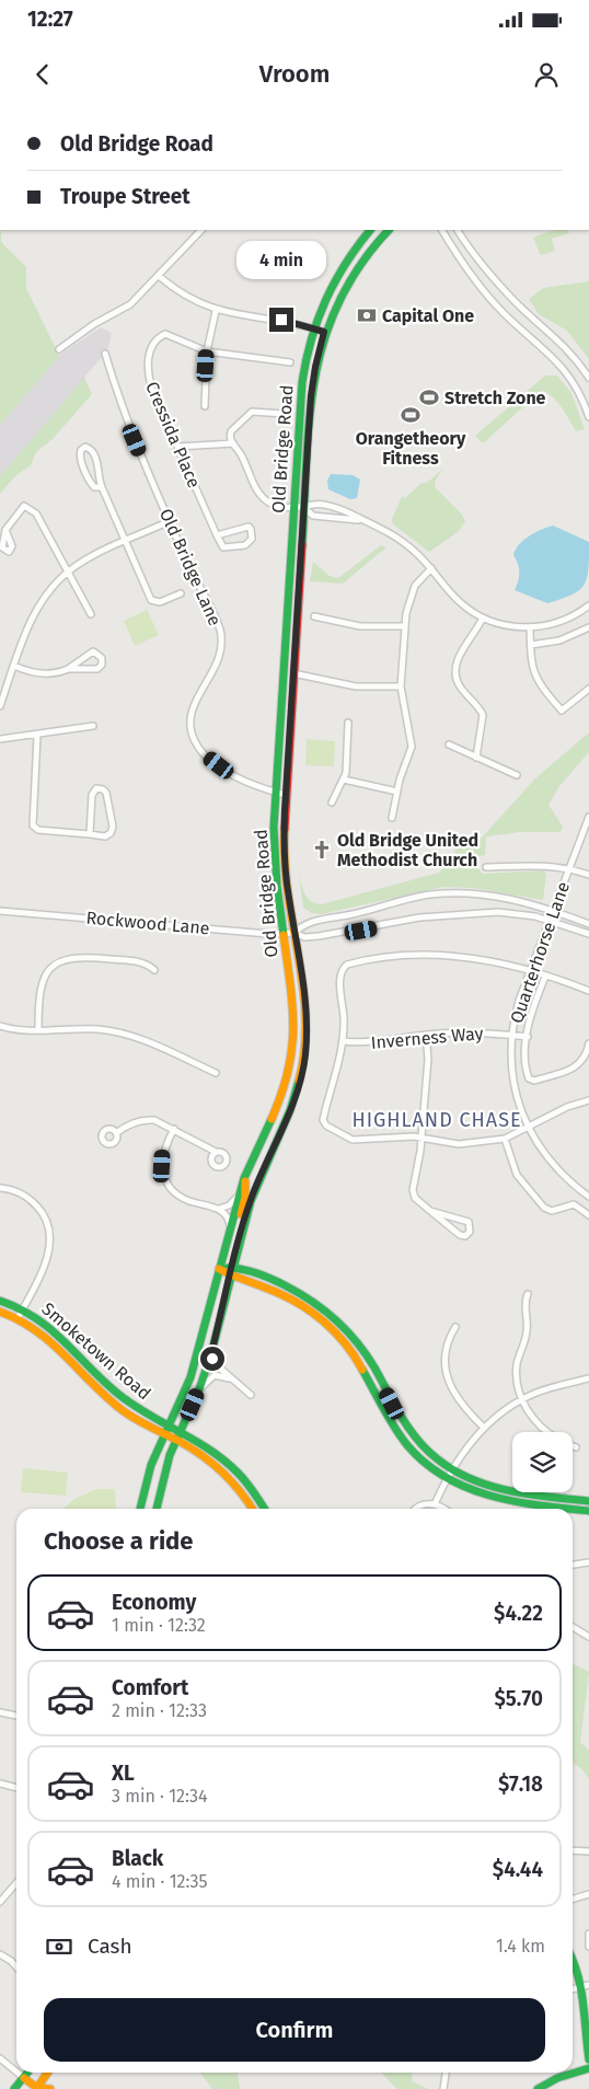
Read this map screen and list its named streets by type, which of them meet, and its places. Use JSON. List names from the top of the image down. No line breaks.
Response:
{"streets":{"main road":["Old Bridge Road","Smoketown Road"],"street":["Cressida Place","Old Bridge Lane","Rockwood Lane","Quarterhorse Lane","Inverness Way"]},"crossings":[["Old Bridge Road","Old Bridge Lane"],["Old Bridge Road","Rockwood Lane"],["Old Bridge Road","Smoketown Road"],["Quarterhorse Lane","Inverness Way"]],"districts":["HIGHLAND CHASE"],"places":{"bank":["Capital One"],"sports":["Stretch Zone","Orangetheory Fitness"],"church":["Old Bridge United Methodist Church"]},"page":{"status":"12:27","header":"Vroom","banner":["Old Bridge Road","Troupe Street"],"bubble":"4 min","heading":"Choose a ride","list":[{"name":"Economy","note":"1 min · 12:32","value":"$4.22"},{"name":"Comfort","note":"2 min · 12:33","value":"$5.70"},{"name":"XL","note":"3 min · 12:34","value":"$7.18"},{"name":"Black","note":"4 min · 12:35","value":"$4.44"}],"pay":["Cash","1.4 km"],"buttons":"Confirm"}}
